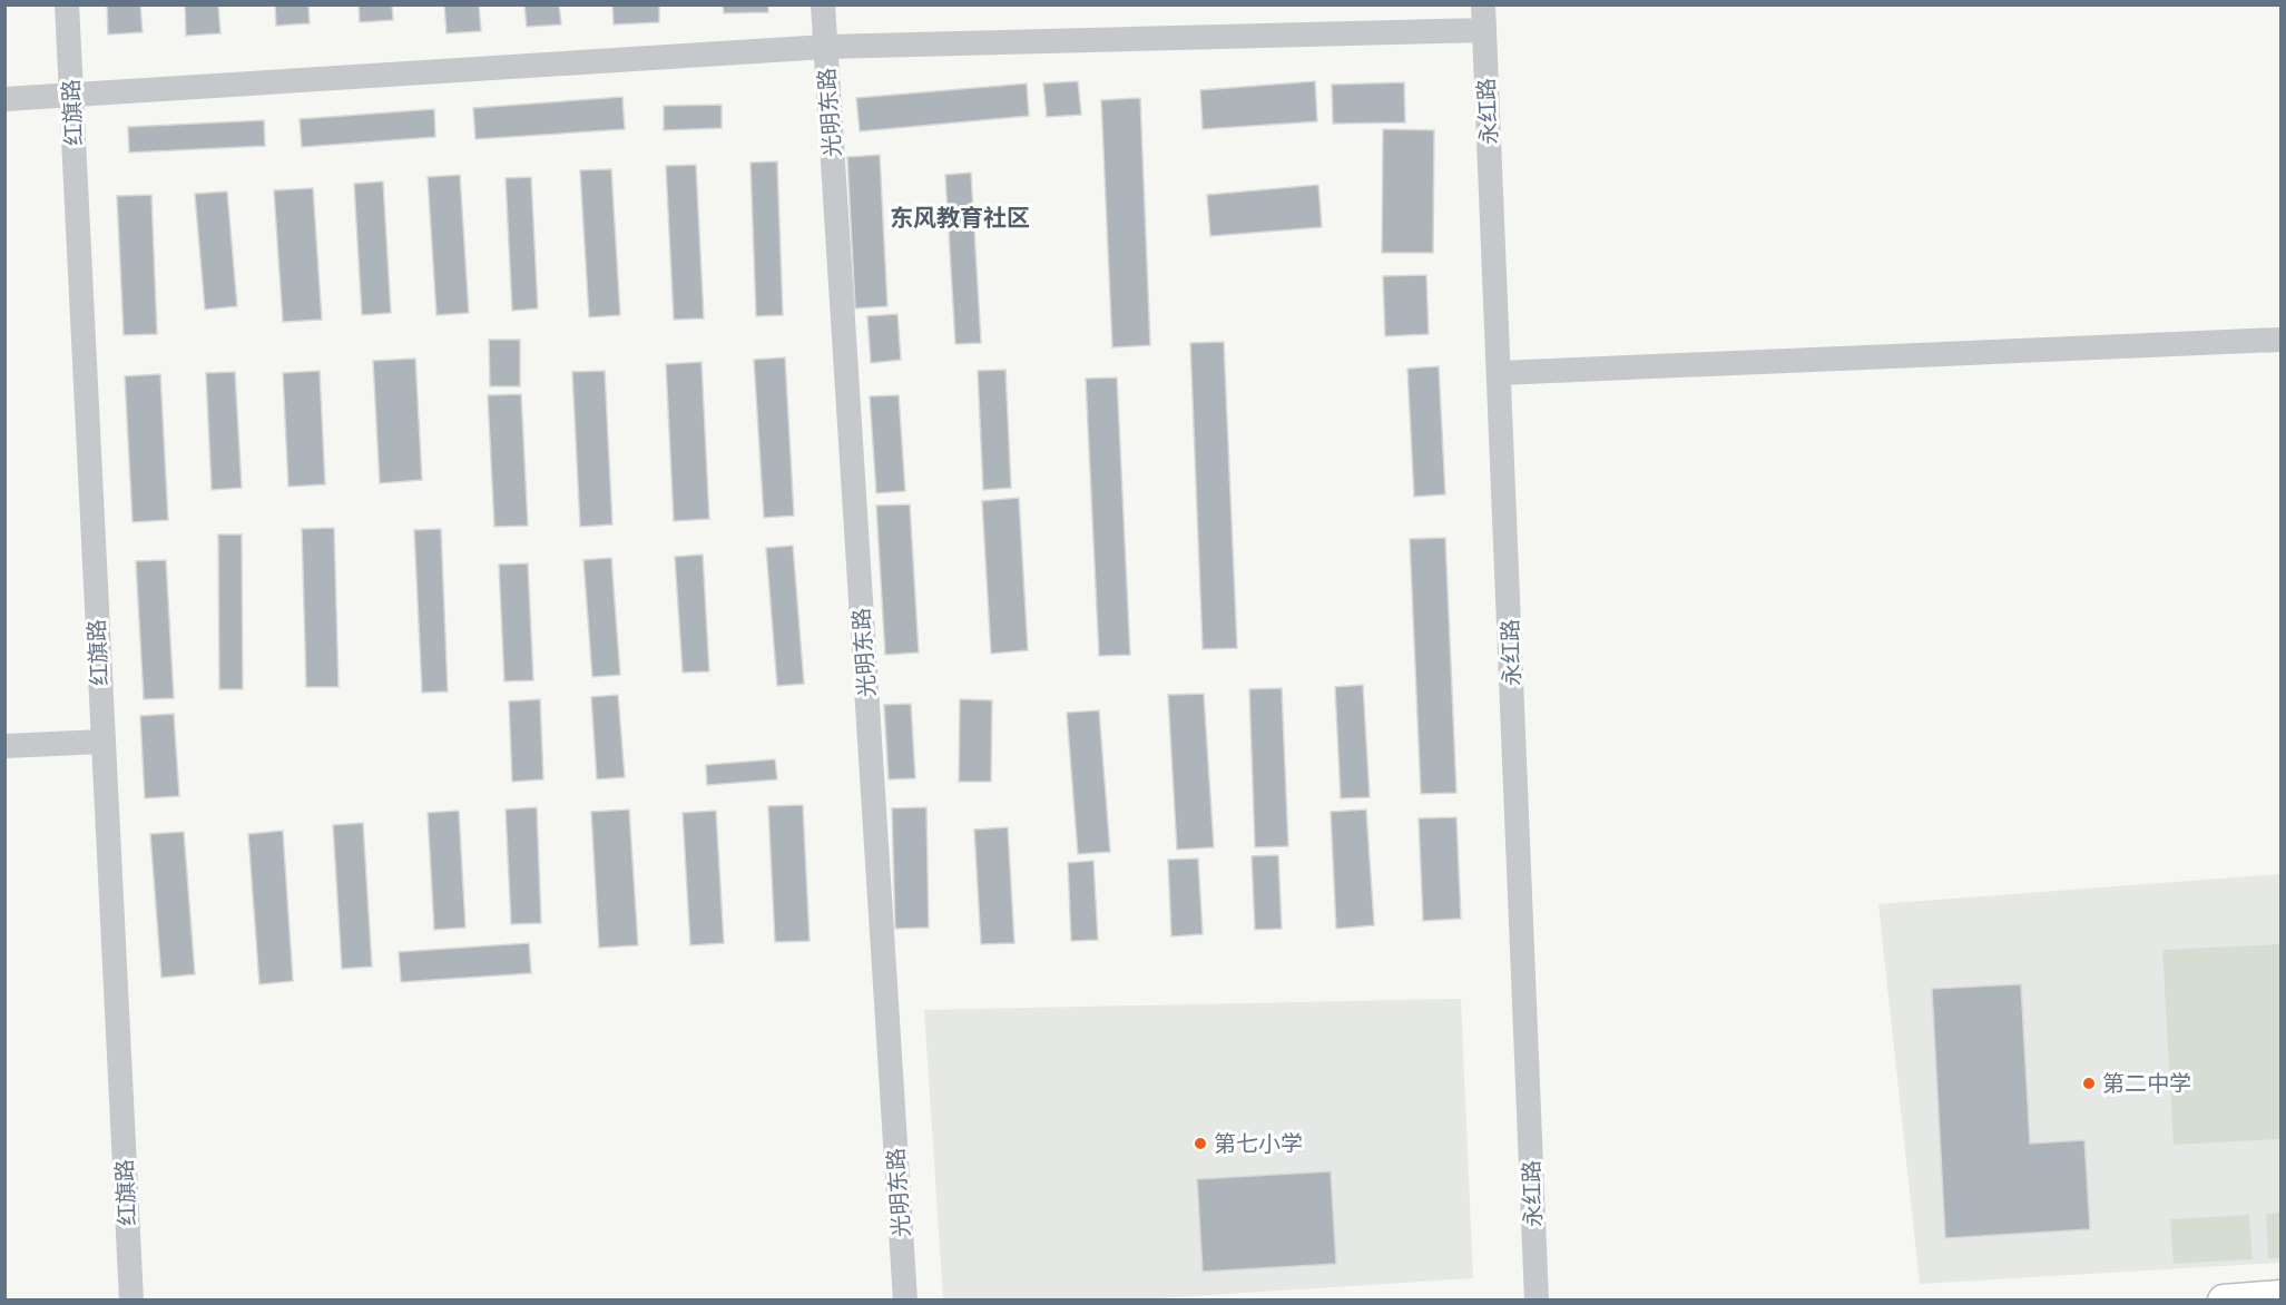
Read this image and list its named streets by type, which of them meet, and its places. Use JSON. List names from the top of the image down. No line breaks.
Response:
{"streets":{"street":["永红路","红旗路","光明东路"]},"districts":["东风教育社区"],"places":["第二中学","第七小学"]}
